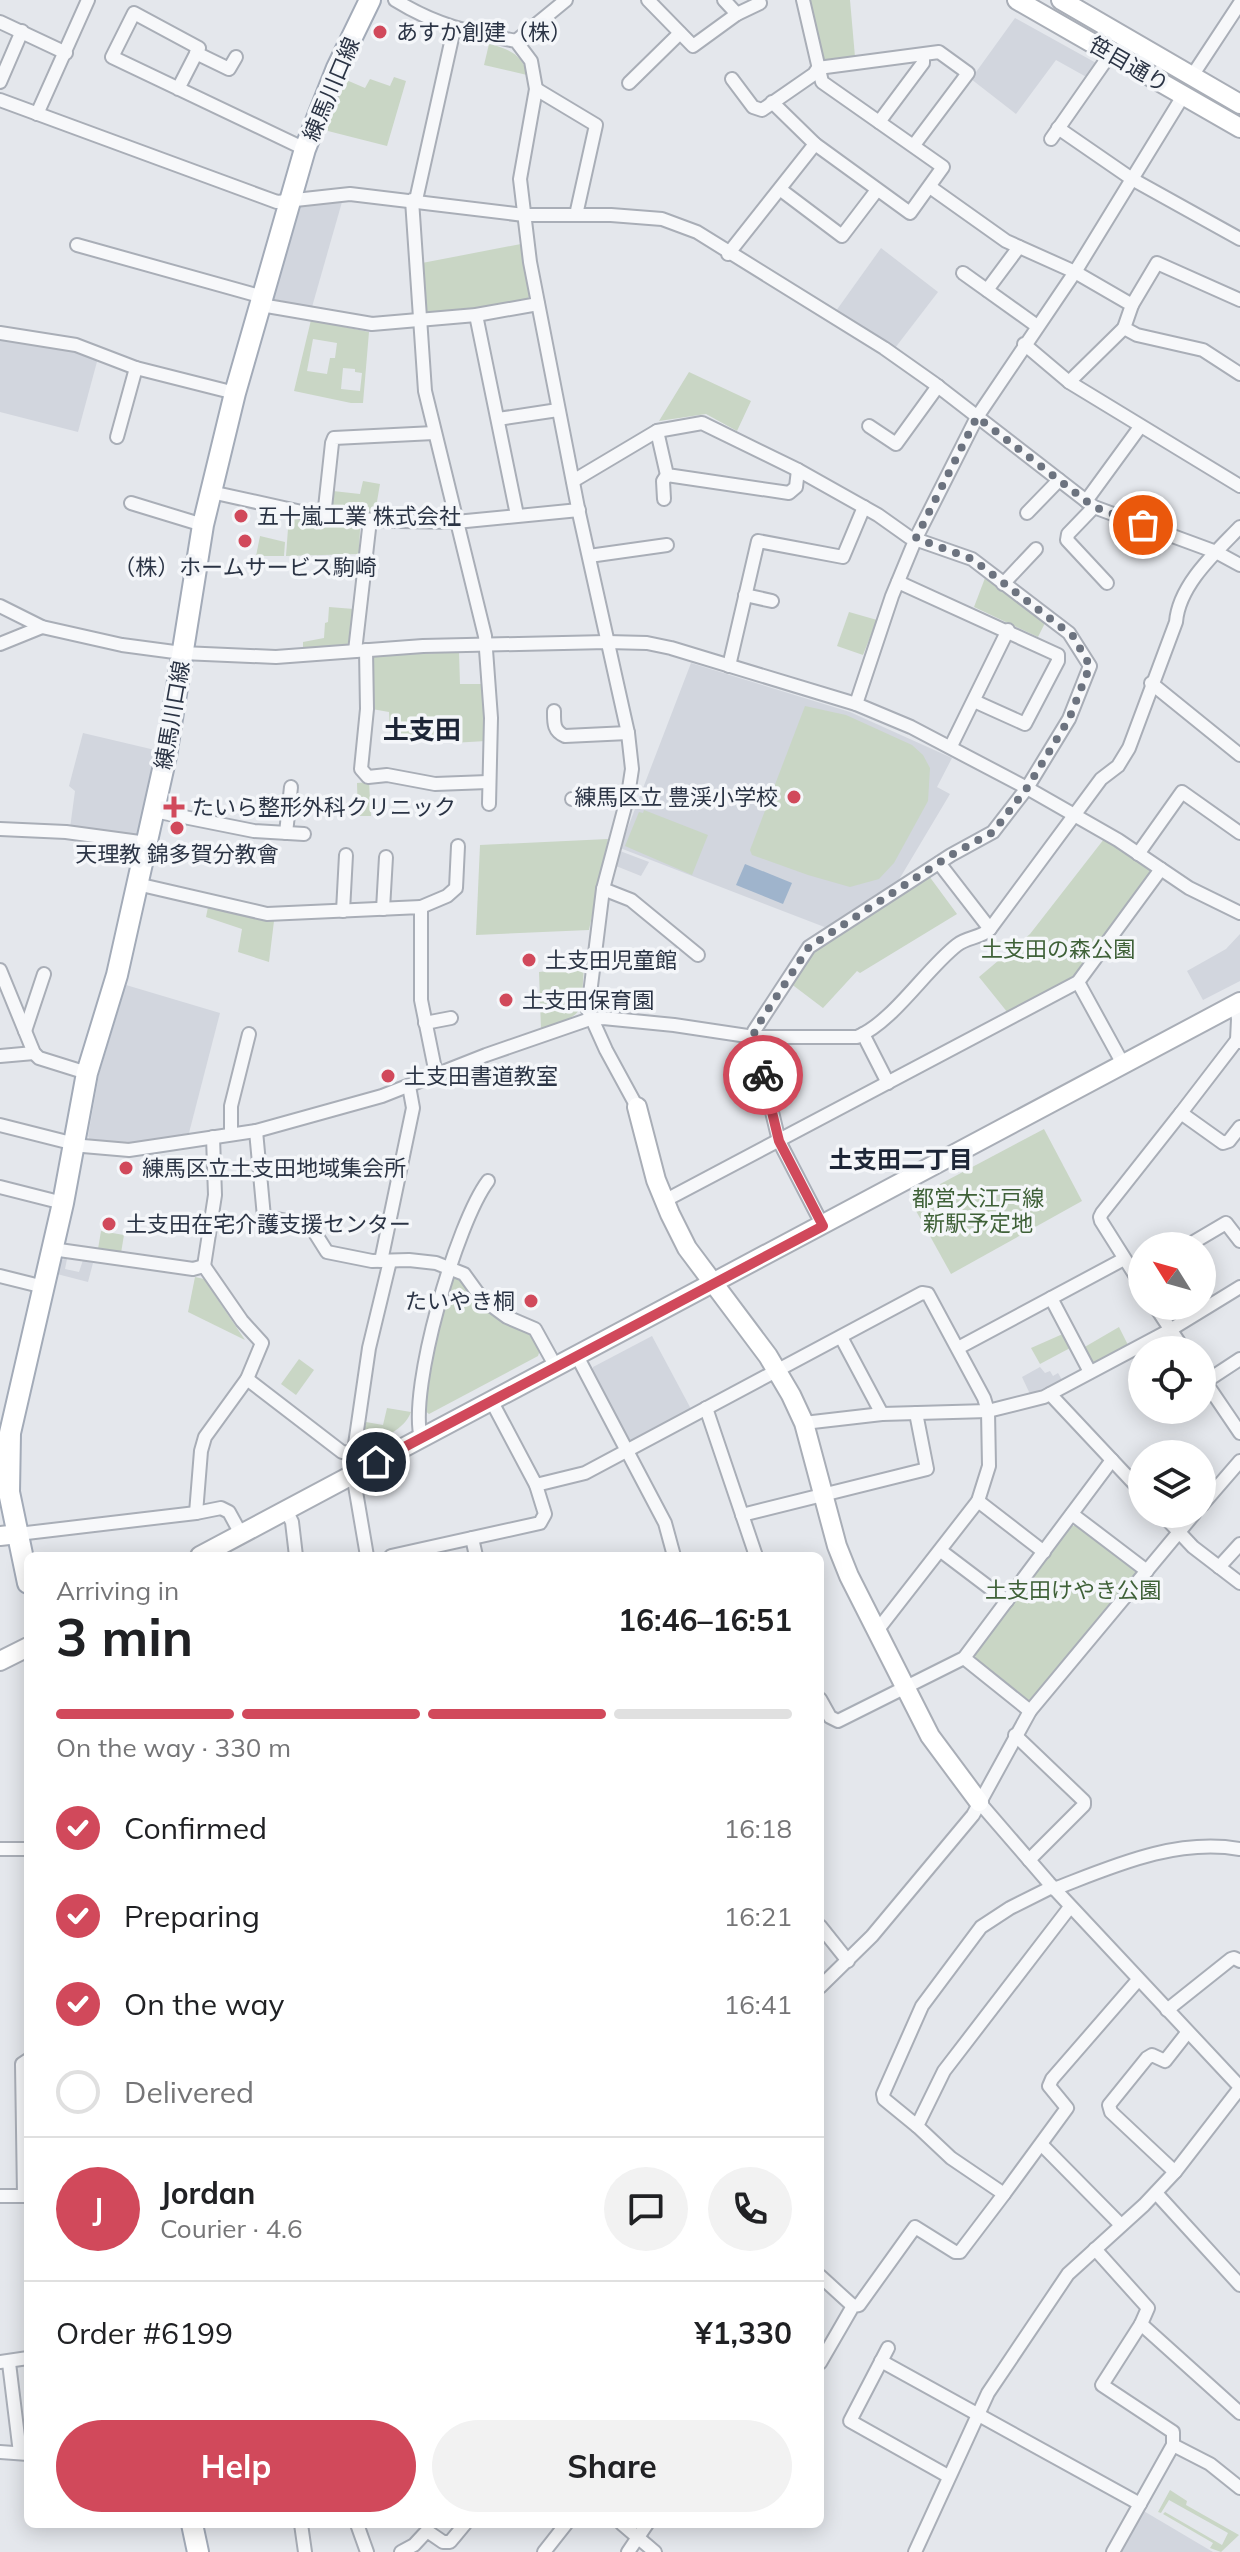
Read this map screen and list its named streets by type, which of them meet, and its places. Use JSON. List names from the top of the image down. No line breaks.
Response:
{"streets":{"main road":["笹目通り","練馬川口線"]},"districts":["土支田","土支田二丁目"],"parks":["土支田の森公園","都営大江戸線 新駅予定地","土支田けやき公園"],"places":{"other":["あすか創建（株）","五十嵐工業 株式会社","（株）ホームサービス駒崎","練馬区立 豊渓小学校","天理教 錦多賀分教會","土支田児童館","土支田保育園","土支田書道教室","練馬区立土支田地域集会所","土支田在宅介護支援センター","たいやき桐"],"health":["たいら整形外科クリニック"]},"north":"top left","page":{"heading":["3 min","Arriving in","16:46–16:51"],"panel":["Jordan","Courier · 4.6","Order #6199","¥1,330"],"bar":"On the way · 330 m","list":[["Confirmed","16:18"],["Preparing","16:21"],["On the way","16:41"],"Delivered"],"round":"J","buttons":["Help","Share"]}}
